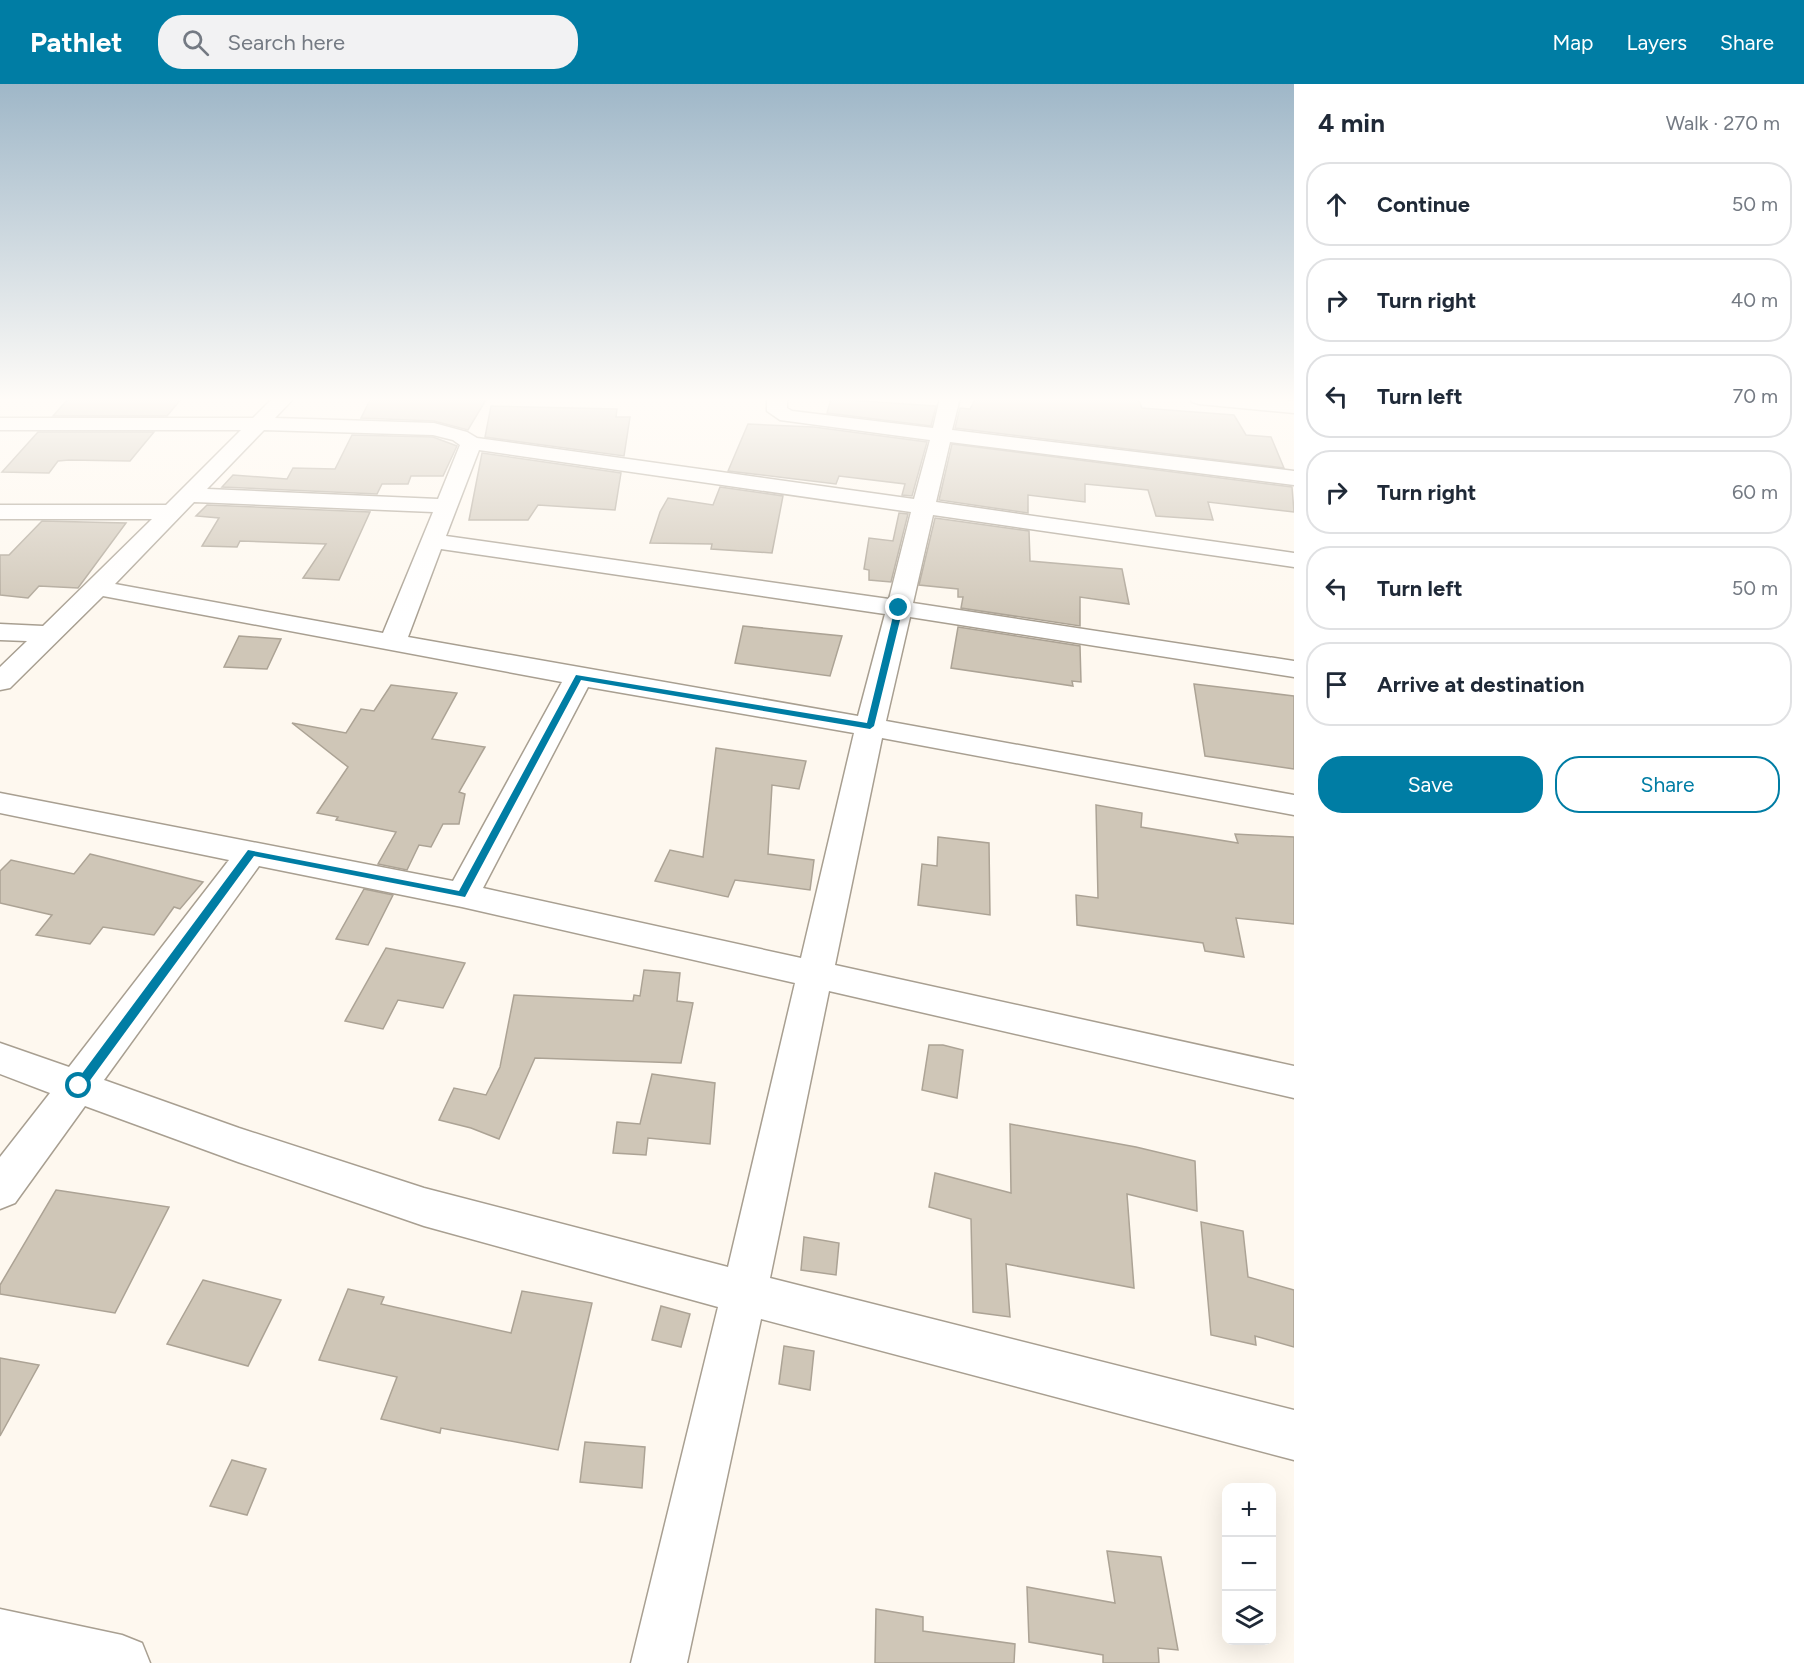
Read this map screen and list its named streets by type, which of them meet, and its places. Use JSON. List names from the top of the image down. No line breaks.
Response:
{"page":{"header":"Pathlet","search":"Search here","nav":["Map","Layers","Share"],"heading":["4 min","Walk · 270 m"],"list":[["Continue","50 m"],["Turn right","40 m"],["Turn left","70 m"],["Turn right","60 m"],["Turn left","50 m"],"Arrive at destination"],"buttons":["Save","Share"],"map_buttons":["+","−"]}}
